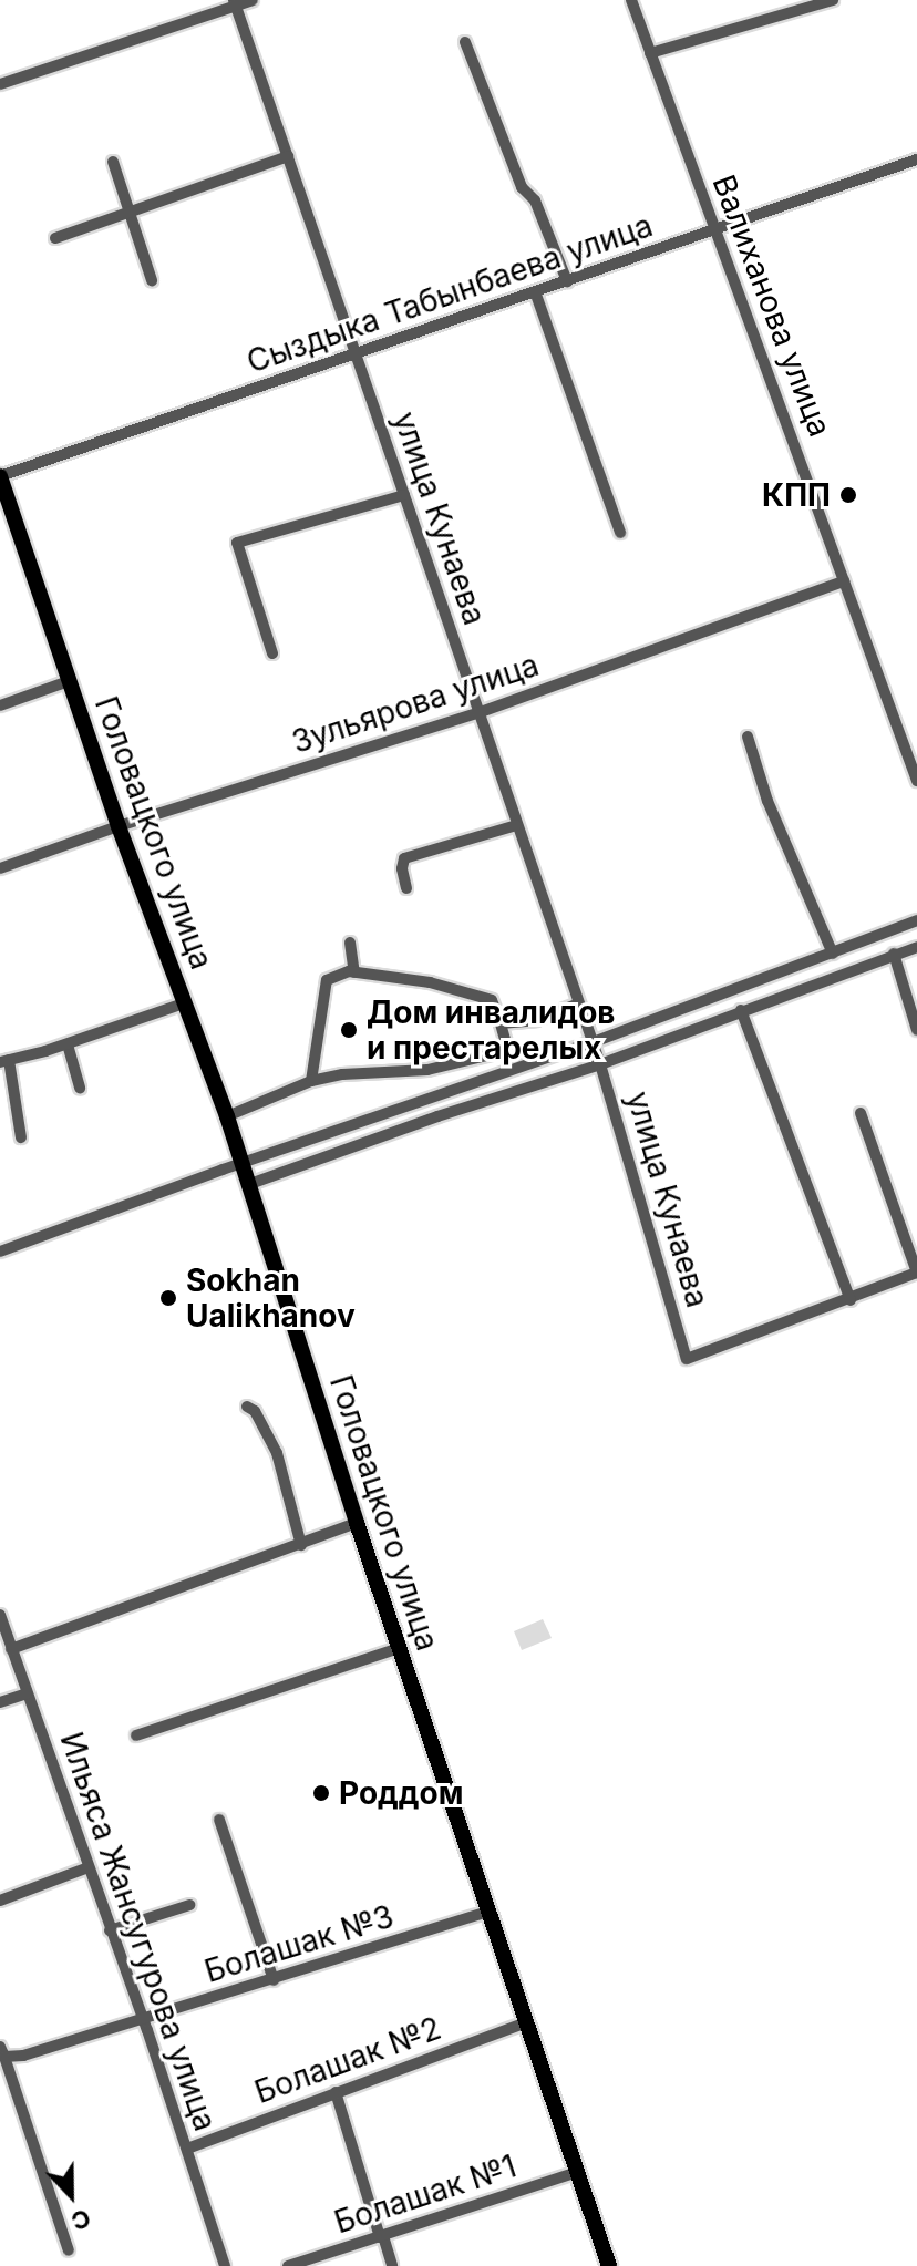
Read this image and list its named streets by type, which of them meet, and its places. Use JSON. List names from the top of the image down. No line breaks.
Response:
{"streets":{"main road":["Головацкого улица"],"street":["Сыздыка Табынбаева улица","Валиханова улица","улица Кунаева","Зульярова улица","Ильяса Жансугурова улица","Болашак №3","Болашак №2","Болашак №1"]},"crossings":[["Сыздыка Табынбаева улица","Валиханова улица"],["Сыздыка Табынбаева улица","улица Кунаева"],["Сыздыка Табынбаева улица","Головацкого улица"],["Валиханова улица","Зульярова улица"],["улица Кунаева","Зульярова улица"],["Зульярова улица","Головацкого улица"],["Головацкого улица","Болашак №3"],["Головацкого улица","Болашак №2"],["Головацкого улица","Болашак №1"],["Ильяса Жансугурова улица","Болашак №3"],["Ильяса Жансугурова улица","Болашак №2"]],"places":["КПП","Дом инвалидов и престарелых","Sokhan Ualikhanov","Роддом"],"north":"bottom"}
